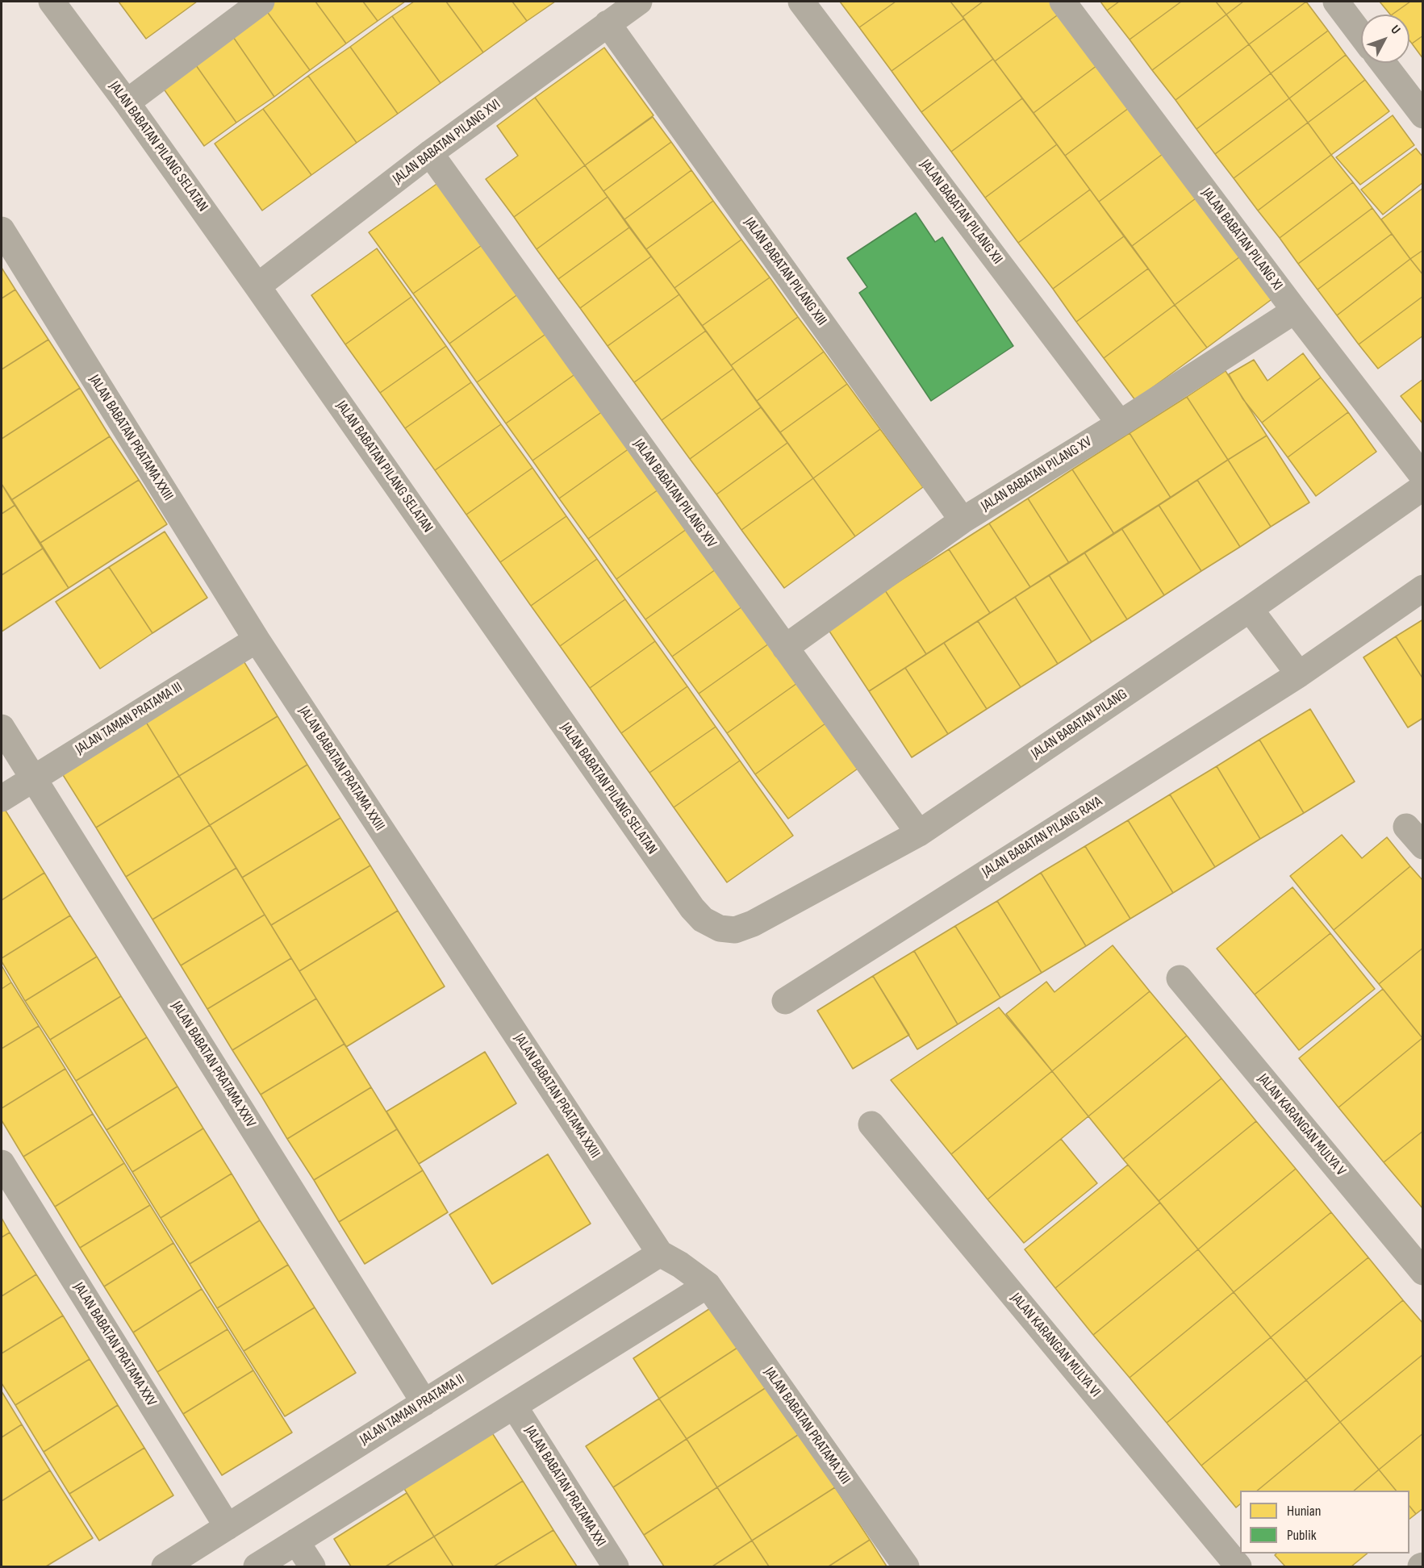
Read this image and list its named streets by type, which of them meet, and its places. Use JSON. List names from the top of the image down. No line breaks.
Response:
{"streets":{"street":["JALAN BABATAN PILANG XVI","JALAN BABATAN PILANG SELATAN","JALAN BABATAN PILANG XII","JALAN BABATAN PILANG XI","JALAN BABATAN PILANG XIII","JALAN BABATAN PRATAMA XXIII","JALAN BABATAN PILANG XV","JALAN BABATAN PILANG XIV","JALAN TAMAN PRATAMA III","JALAN BABATAN PILANG","JALAN BABATAN PILANG RAYA","JALAN BABATAN PRATAMA XXIV","JALAN KARANGAN MULYA V","JALAN BABATAN PRATAMA XXV","JALAN KARANGAN MULYA VI","JALAN TAMAN PRATAMA II","JALAN BABATAN PRATAMA XIII","JALAN BABATAN PRATAMA XXI"]},"crossings":[["JALAN BABATAN PILANG XVI","JALAN BABATAN PILANG SELATAN"],["JALAN BABATAN PILANG XVI","JALAN BABATAN PILANG XIII"],["JALAN BABATAN PILANG XVI","JALAN BABATAN PILANG XIV"],["JALAN BABATAN PILANG SELATAN","JALAN BABATAN PILANG"],["JALAN BABATAN PILANG XII","JALAN BABATAN PILANG XV"],["JALAN BABATAN PILANG XI","JALAN BABATAN PILANG XV"],["JALAN BABATAN PILANG XIII","JALAN BABATAN PILANG XV"],["JALAN BABATAN PRATAMA XXIII","JALAN TAMAN PRATAMA III"],["JALAN BABATAN PRATAMA XXIII","JALAN TAMAN PRATAMA II"],["JALAN BABATAN PRATAMA XXIII","JALAN BABATAN PRATAMA XIII"],["JALAN BABATAN PILANG XV","JALAN BABATAN PILANG XIV"],["JALAN BABATAN PILANG XIV","JALAN BABATAN PILANG"],["JALAN TAMAN PRATAMA III","JALAN BABATAN PRATAMA XXIV"],["JALAN BABATAN PRATAMA XXIV","JALAN TAMAN PRATAMA II"],["JALAN BABATAN PRATAMA XXV","JALAN TAMAN PRATAMA II"]],"legend":["Hunian","Publik"],"north":"top right"}
